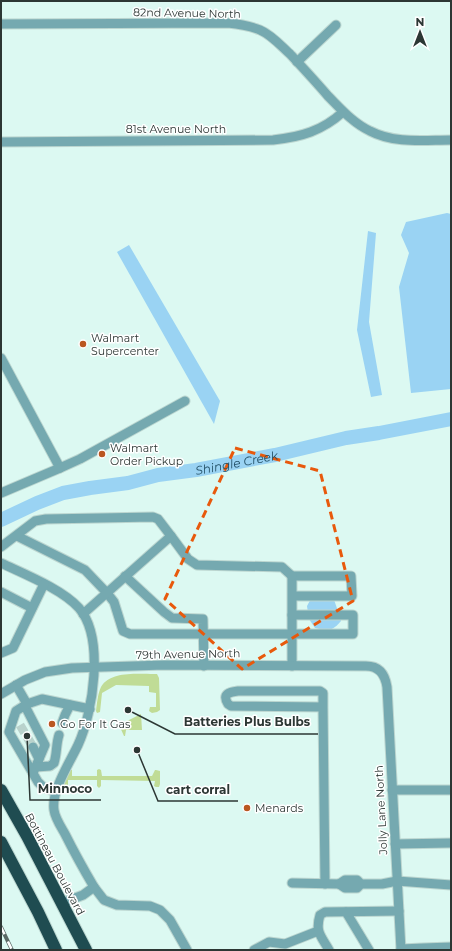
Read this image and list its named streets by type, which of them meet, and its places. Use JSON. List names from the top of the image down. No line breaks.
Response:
{"streets":{"highway":["Bottineau Boulevard"],"street":["82nd Avenue North","81st Avenue North","79th Avenue North","Jolly Lane North"]},"crossings":[["82nd Avenue North","81st Avenue North"],["79th Avenue North","Jolly Lane North"]],"water":["Shingle Creek"],"places":["Walmart Supercenter","Walmart Order Pickup","Batteries Plus Bulbs","Go For It Gas","Minnoco","cart corral","Menards"],"north":"top"}
